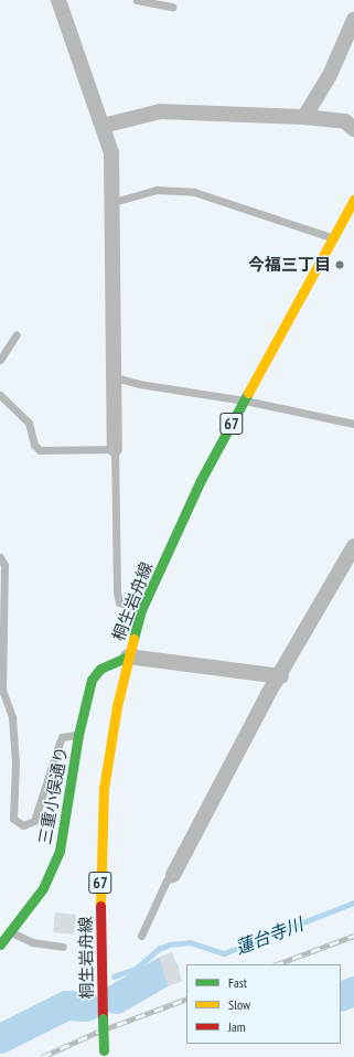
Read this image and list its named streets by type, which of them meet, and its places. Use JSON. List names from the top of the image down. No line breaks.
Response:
{"streets":{"main road":["67","桐生岩舟線","三重小俣通り"]},"crossings":[["桐生岩舟線","三重小俣通り"]],"water":["蓮台寺川"],"places":["今福三丁目"],"legend":["Fast","Slow","Jam"]}
